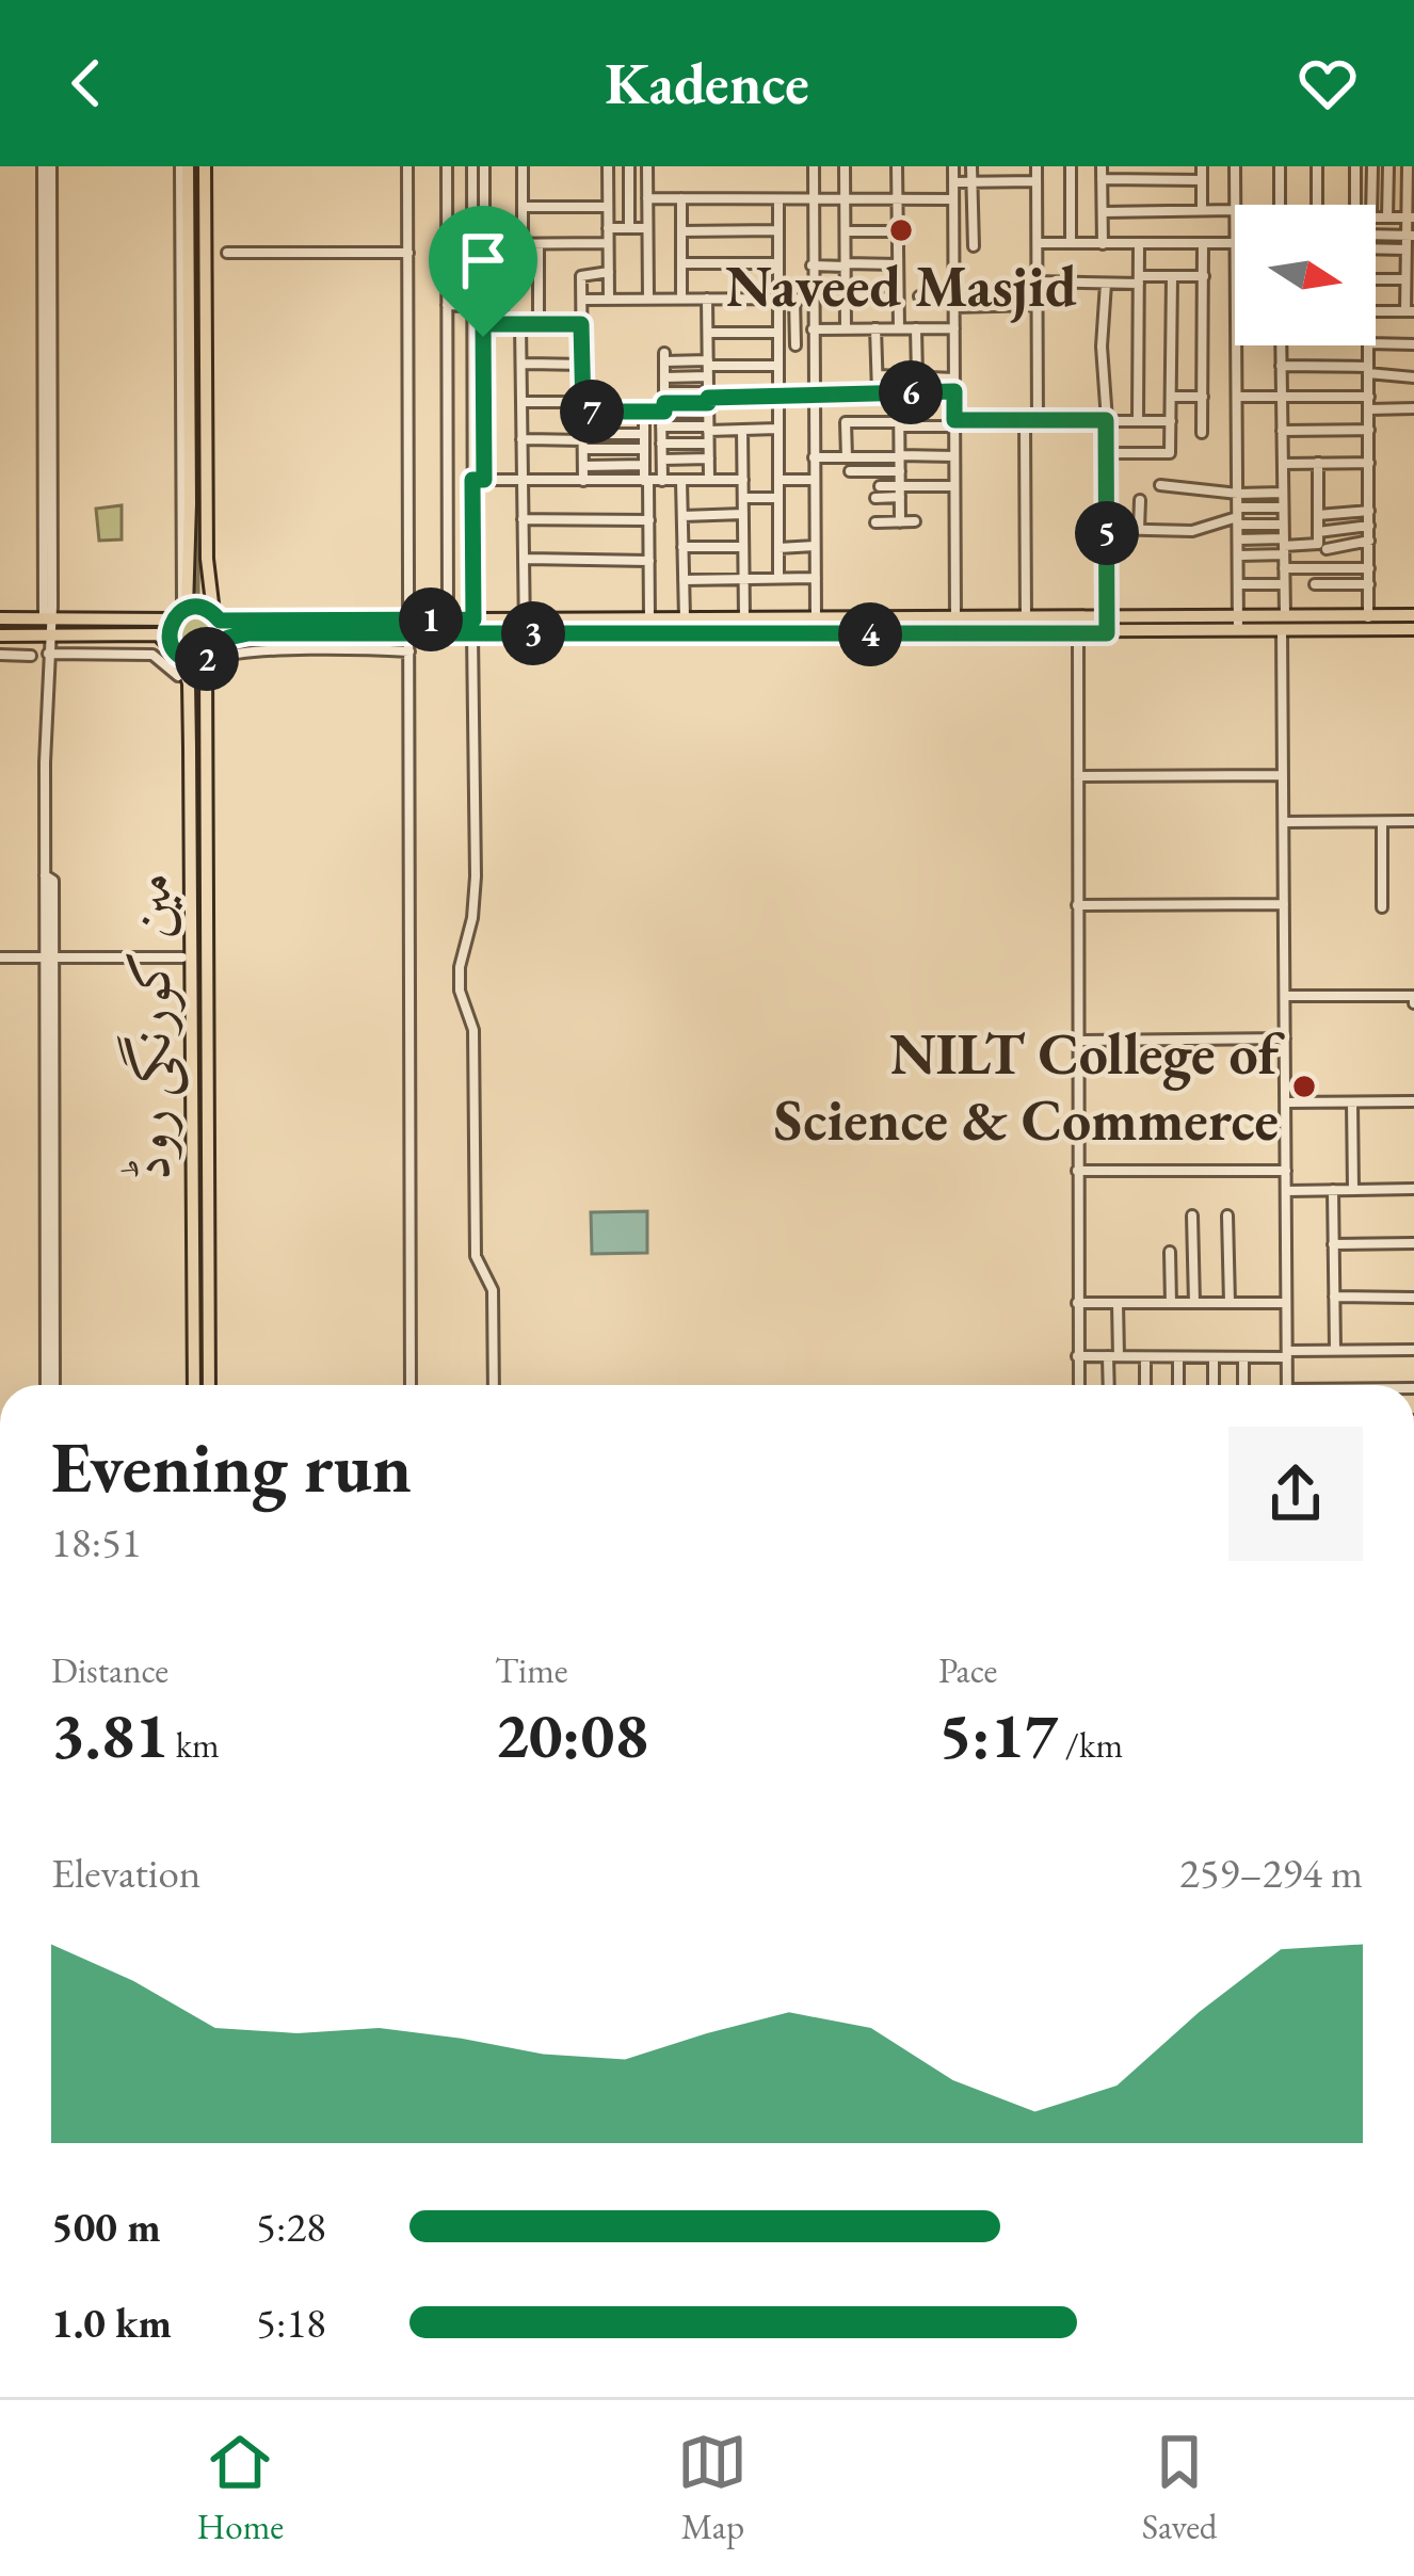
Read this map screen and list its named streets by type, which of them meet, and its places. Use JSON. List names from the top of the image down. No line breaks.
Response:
{"streets":{"main road":["مین کورنگی روڈ"]},"places":["Naveed Masjid","NILT College of Science & Commerce"],"north":"right","page":{"header":"Kadence","pins":["6","7","5","1","3","4","2"],"heading":["Evening run","18:51"],"stats":[["Distance","3.81 km"],["Time","20:08"],["Pace","5:17 /km"]],"chart":["Elevation","259–294 m"],"list":[{"name":"500 m","note":"5:28"},{"name":"1.0 km","note":"5:18"}],"tabs":["Home","Map","Saved"]}}
